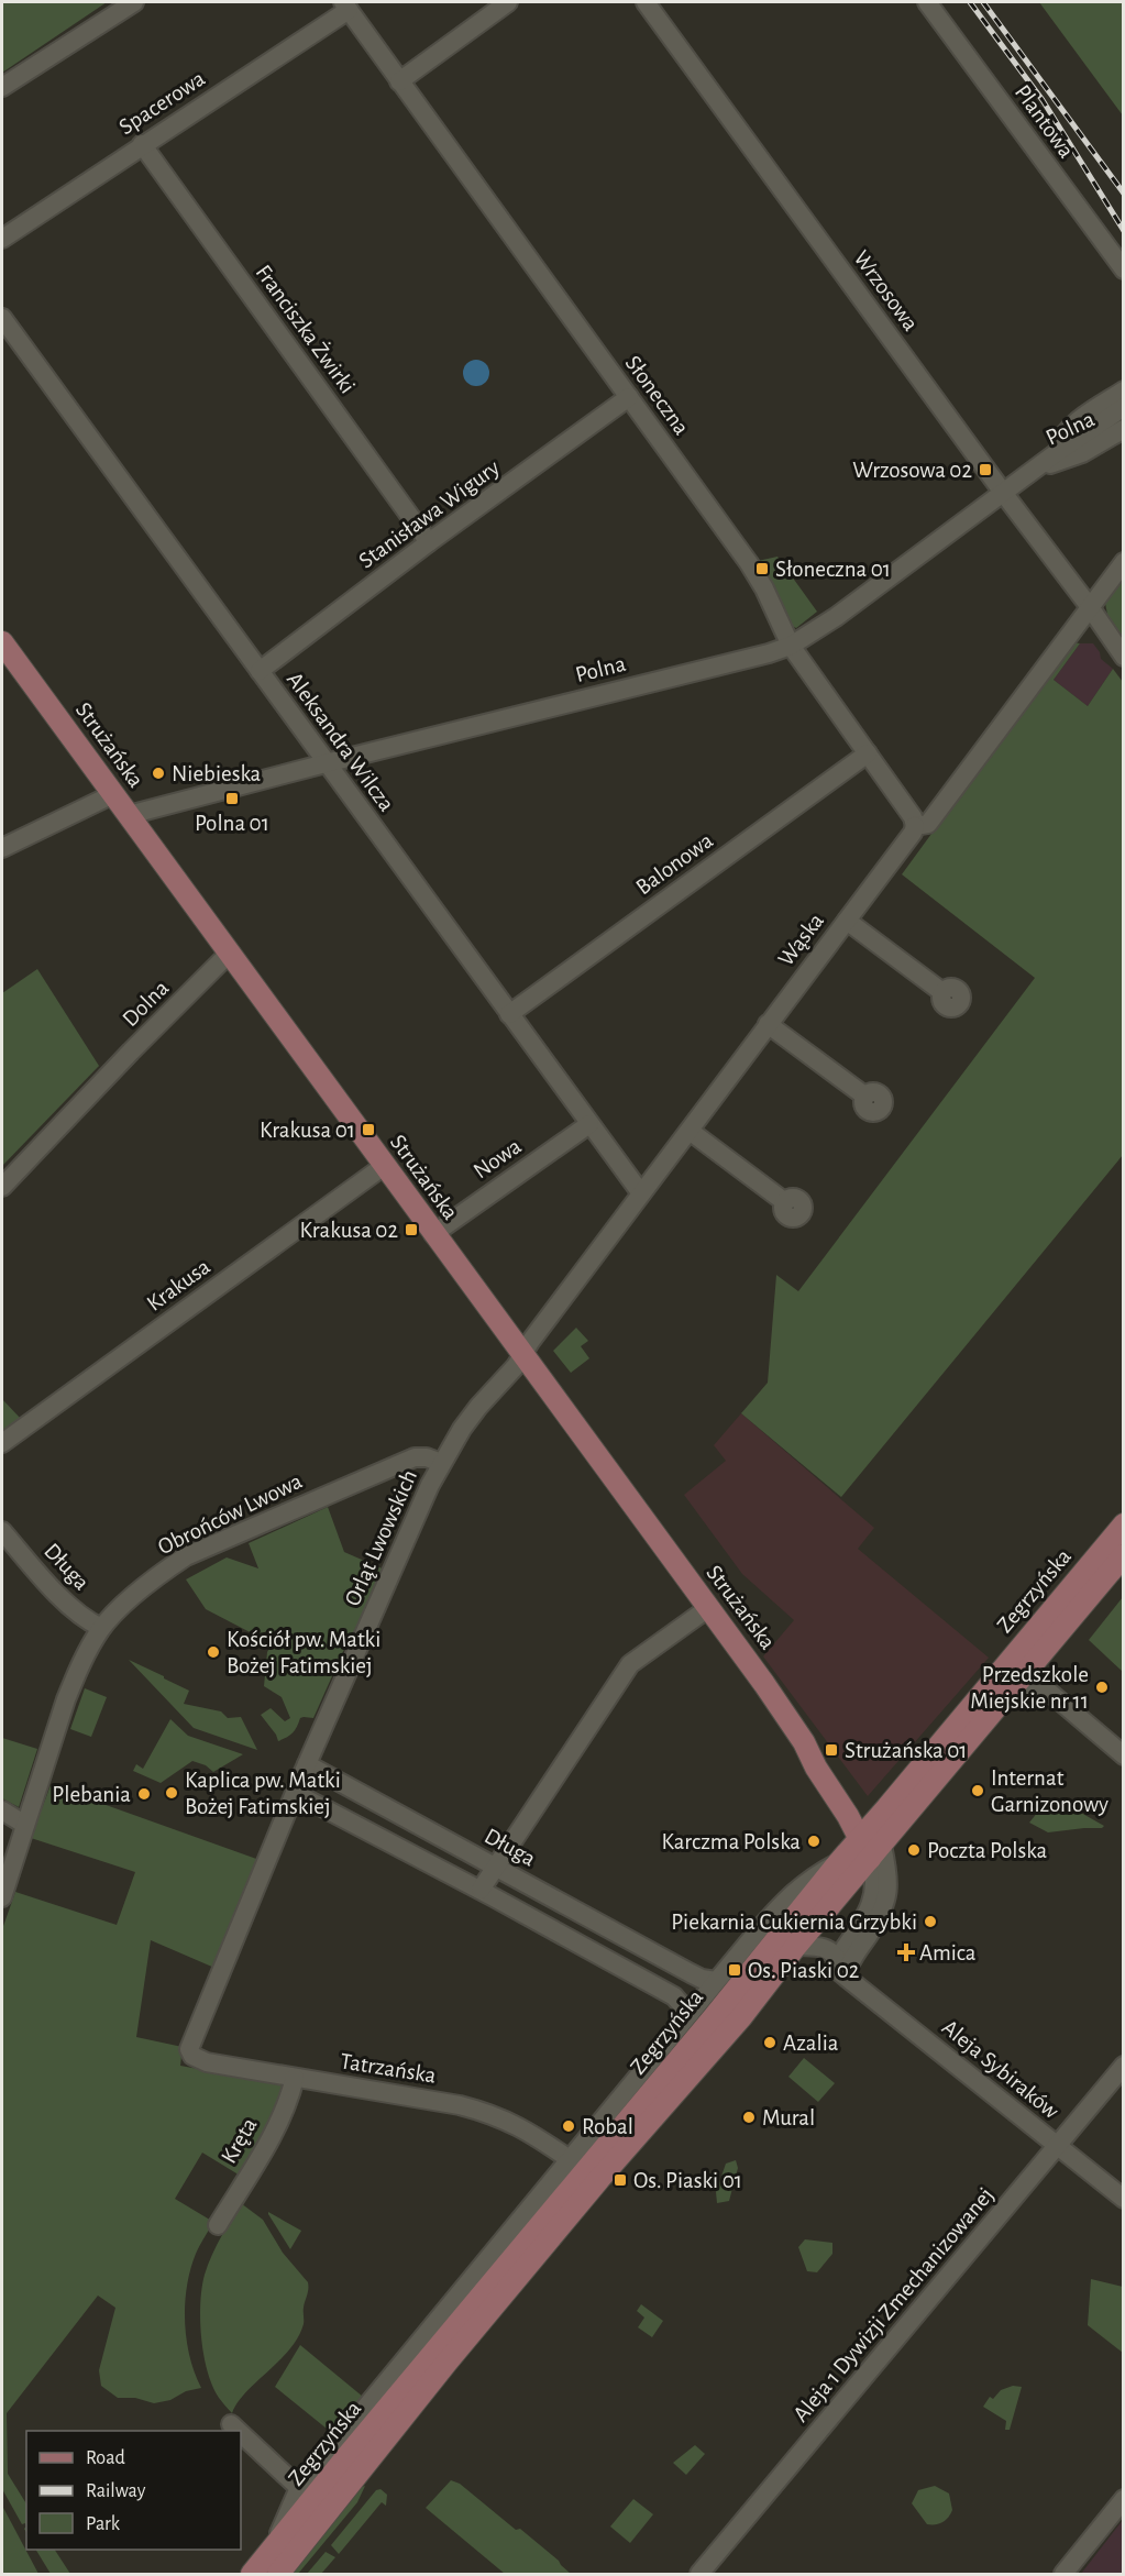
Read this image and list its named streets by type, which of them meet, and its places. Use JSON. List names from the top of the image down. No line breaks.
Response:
{"streets":{"main road":["Strużańska","Zegrzyńska"],"street":["Spacerowa","Plantowa","Wrzosowa","Franciszka Żwirki","Słoneczna","Polna","Stanisława Wigury","Aleksandra Wilcza","Balonowa","Wąska","Dolna","Nowa","Krakusa","Obrońców Lwowa","Orląt Lwowskich","Długa","Tatrzańska","Aleja Sybiraków","Kręta","Aleja 1 Dywizji Zmechanizowanej"]},"crossings":[["Spacerowa","Franciszka Żwirki"],["Spacerowa","Słoneczna"],["Wrzosowa","Polna"],["Wrzosowa","Wąska"],["Franciszka Żwirki","Stanisława Wigury"],["Słoneczna","Polna"],["Słoneczna","Stanisława Wigury"],["Słoneczna","Balonowa"],["Słoneczna","Wąska"],["Polna","Aleksandra Wilcza"],["Polna","Strużańska"],["Stanisława Wigury","Aleksandra Wilcza"],["Aleksandra Wilcza","Balonowa"],["Aleksandra Wilcza","Wąska"],["Aleksandra Wilcza","Nowa"],["Strużańska","Wąska"],["Strużańska","Dolna"],["Strużańska","Nowa"],["Strużańska","Krakusa"],["Strużańska","Orląt Lwowskich"],["Strużańska","Zegrzyńska"],["Wąska","Orląt Lwowskich"],["Obrońców Lwowa","Orląt Lwowskich"],["Obrońców Lwowa","Długa"],["Orląt Lwowskich","Długa"],["Orląt Lwowskich","Tatrzańska"],["Tatrzańska","Kręta"],["Aleja Sybiraków","Aleja 1 Dywizji Zmechanizowanej"]],"places":{"transit":["Wrzosowa 02","Słoneczna 01","Polna 01","Krakusa 01","Krakusa 02","Strużańska 01","Os. Piaski 02","Os. Piaski 01"],"other":["Niebieska","Kościół pw. Matki Bożej Fatimskiej","Przedszkole Miejskie nr 11","Internat Garnizonowy","Kaplica pw. Matki Bożej Fatimskiej","Plebania","Karczma Polska","Poczta Polska","Piekarnia Cukiernia Grzybki","Azalia","Mural","Robal"],"health":["Amica"]},"legend":["Road","Railway","Park"]}
